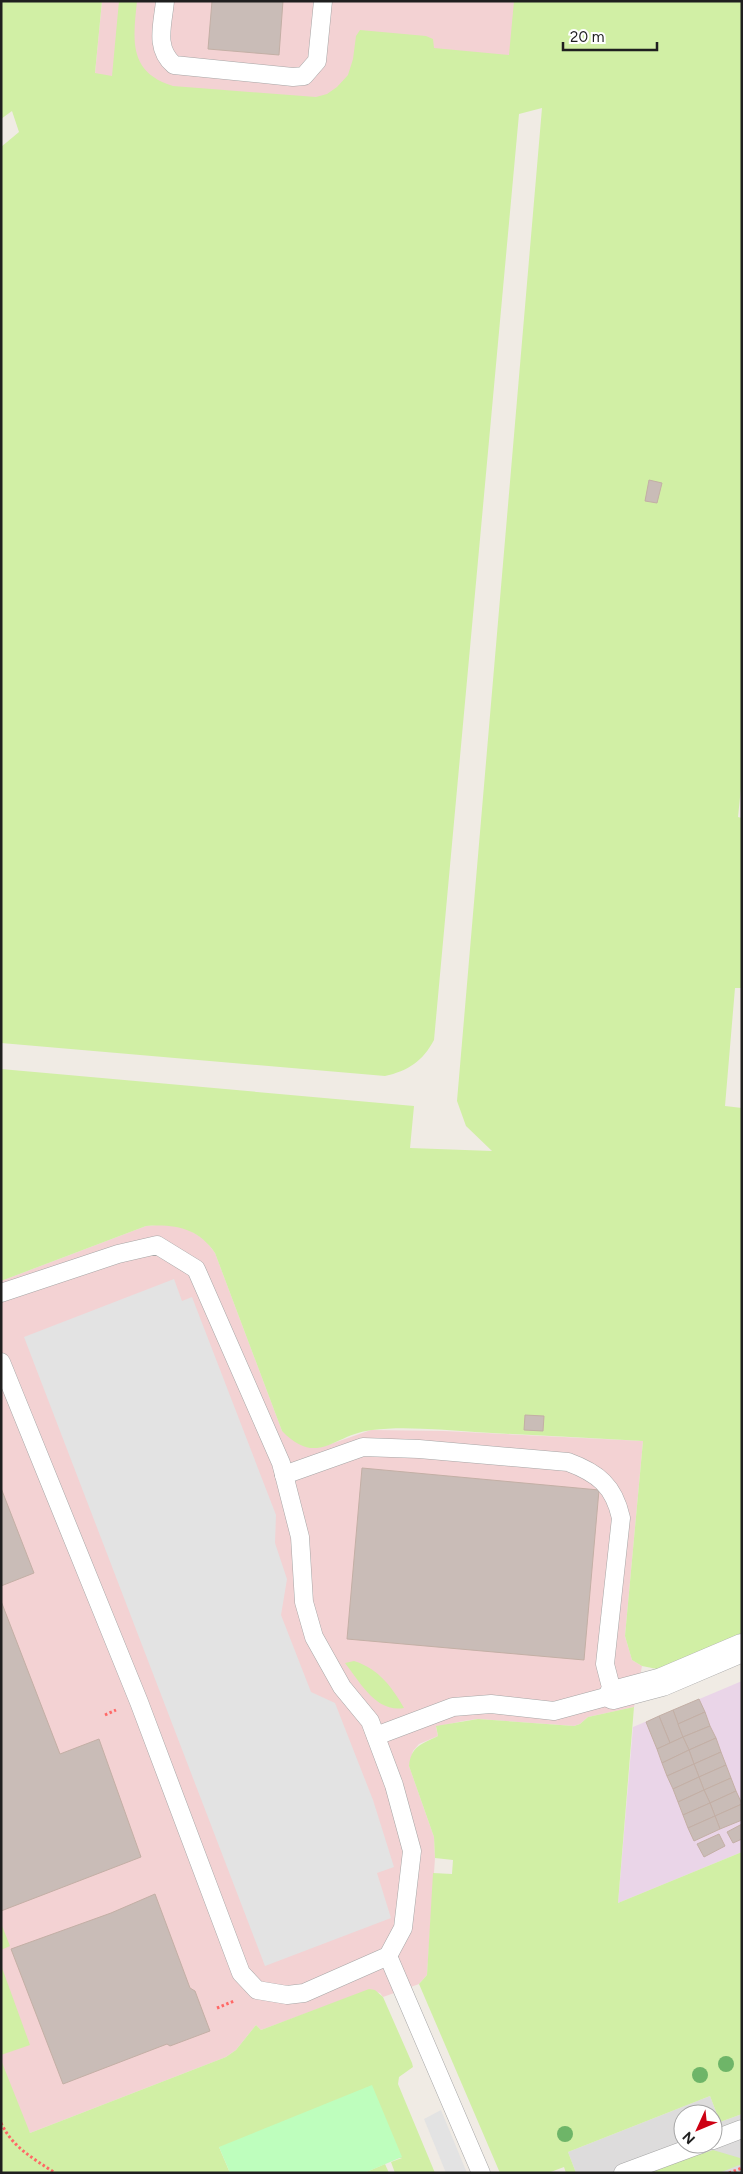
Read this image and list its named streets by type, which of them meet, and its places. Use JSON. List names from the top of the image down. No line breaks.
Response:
{"scale_bar":"20 m","north":"bottom left"}
